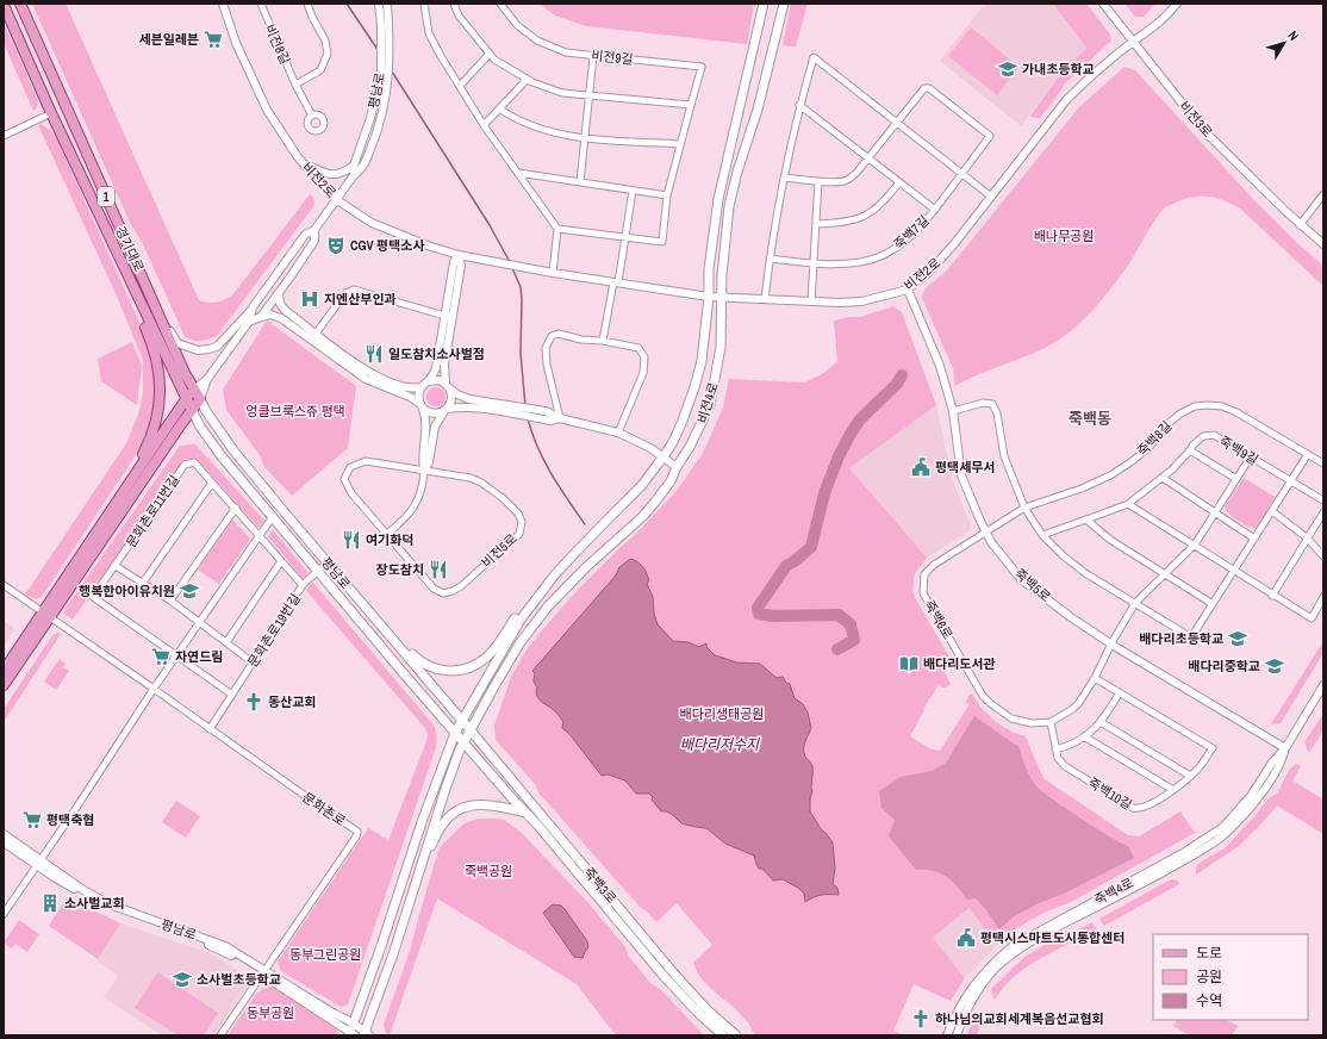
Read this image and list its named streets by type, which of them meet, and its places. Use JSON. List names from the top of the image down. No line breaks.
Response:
{"streets":{"main road":["평남로","1","경기대로","비전4로","죽백3로"],"street":["비전8길","비전9길","비전3로","비전2로","죽백7길","죽백8길","죽백9길","문화촌로11번길","비전5로","죽백5로","죽백6로","문화촌로19번길","죽백10길","문화촌로","죽백4로"]},"crossings":[["평남로","비전2로"],["평남로","경기대로"],["평남로","비전4로"],["평남로","문화촌로"],["평남로","죽백3로"],["비전3로","비전2로"],["비전2로","비전4로"],["비전2로","죽백5로"],["비전4로","죽백3로"],["죽백8길","죽백5로"],["죽백8길","죽백6로"],["문화촌로11번길","문화촌로19번길"],["죽백5로","죽백6로"],["죽백5로","죽백4로"],["죽백6로","죽백10길"],["문화촌로19번길","문화촌로"]],"districts":["죽백동"],"water":["배다리저수지"],"parks":["배나무공원","엉클브룩스쥬 평택","배다리생태공원","죽백공원","동부그린공원","동부공원"],"places":{"supermarket":["세븐일레븐","자연드림","평택축협"],"school or university":["가내초등학교","행복한아이유치원","배다리초등학교","배다리중학교","소사벌초등학교"],"theatre":["CGV 평택소사"],"hospital":["지엔산부인과"],"restaurant":["일도참치소사벌점","여기화덕","장도참치"],"public building":["평택세무서","평택시스마트도시통합센터"],"library":["배다리도서관"],"church":["동산교회","하나님의교회세계복음선교협회"],"building":["소사벌교회"]},"legend":["도로","공원","수역"],"north":"top right"}
